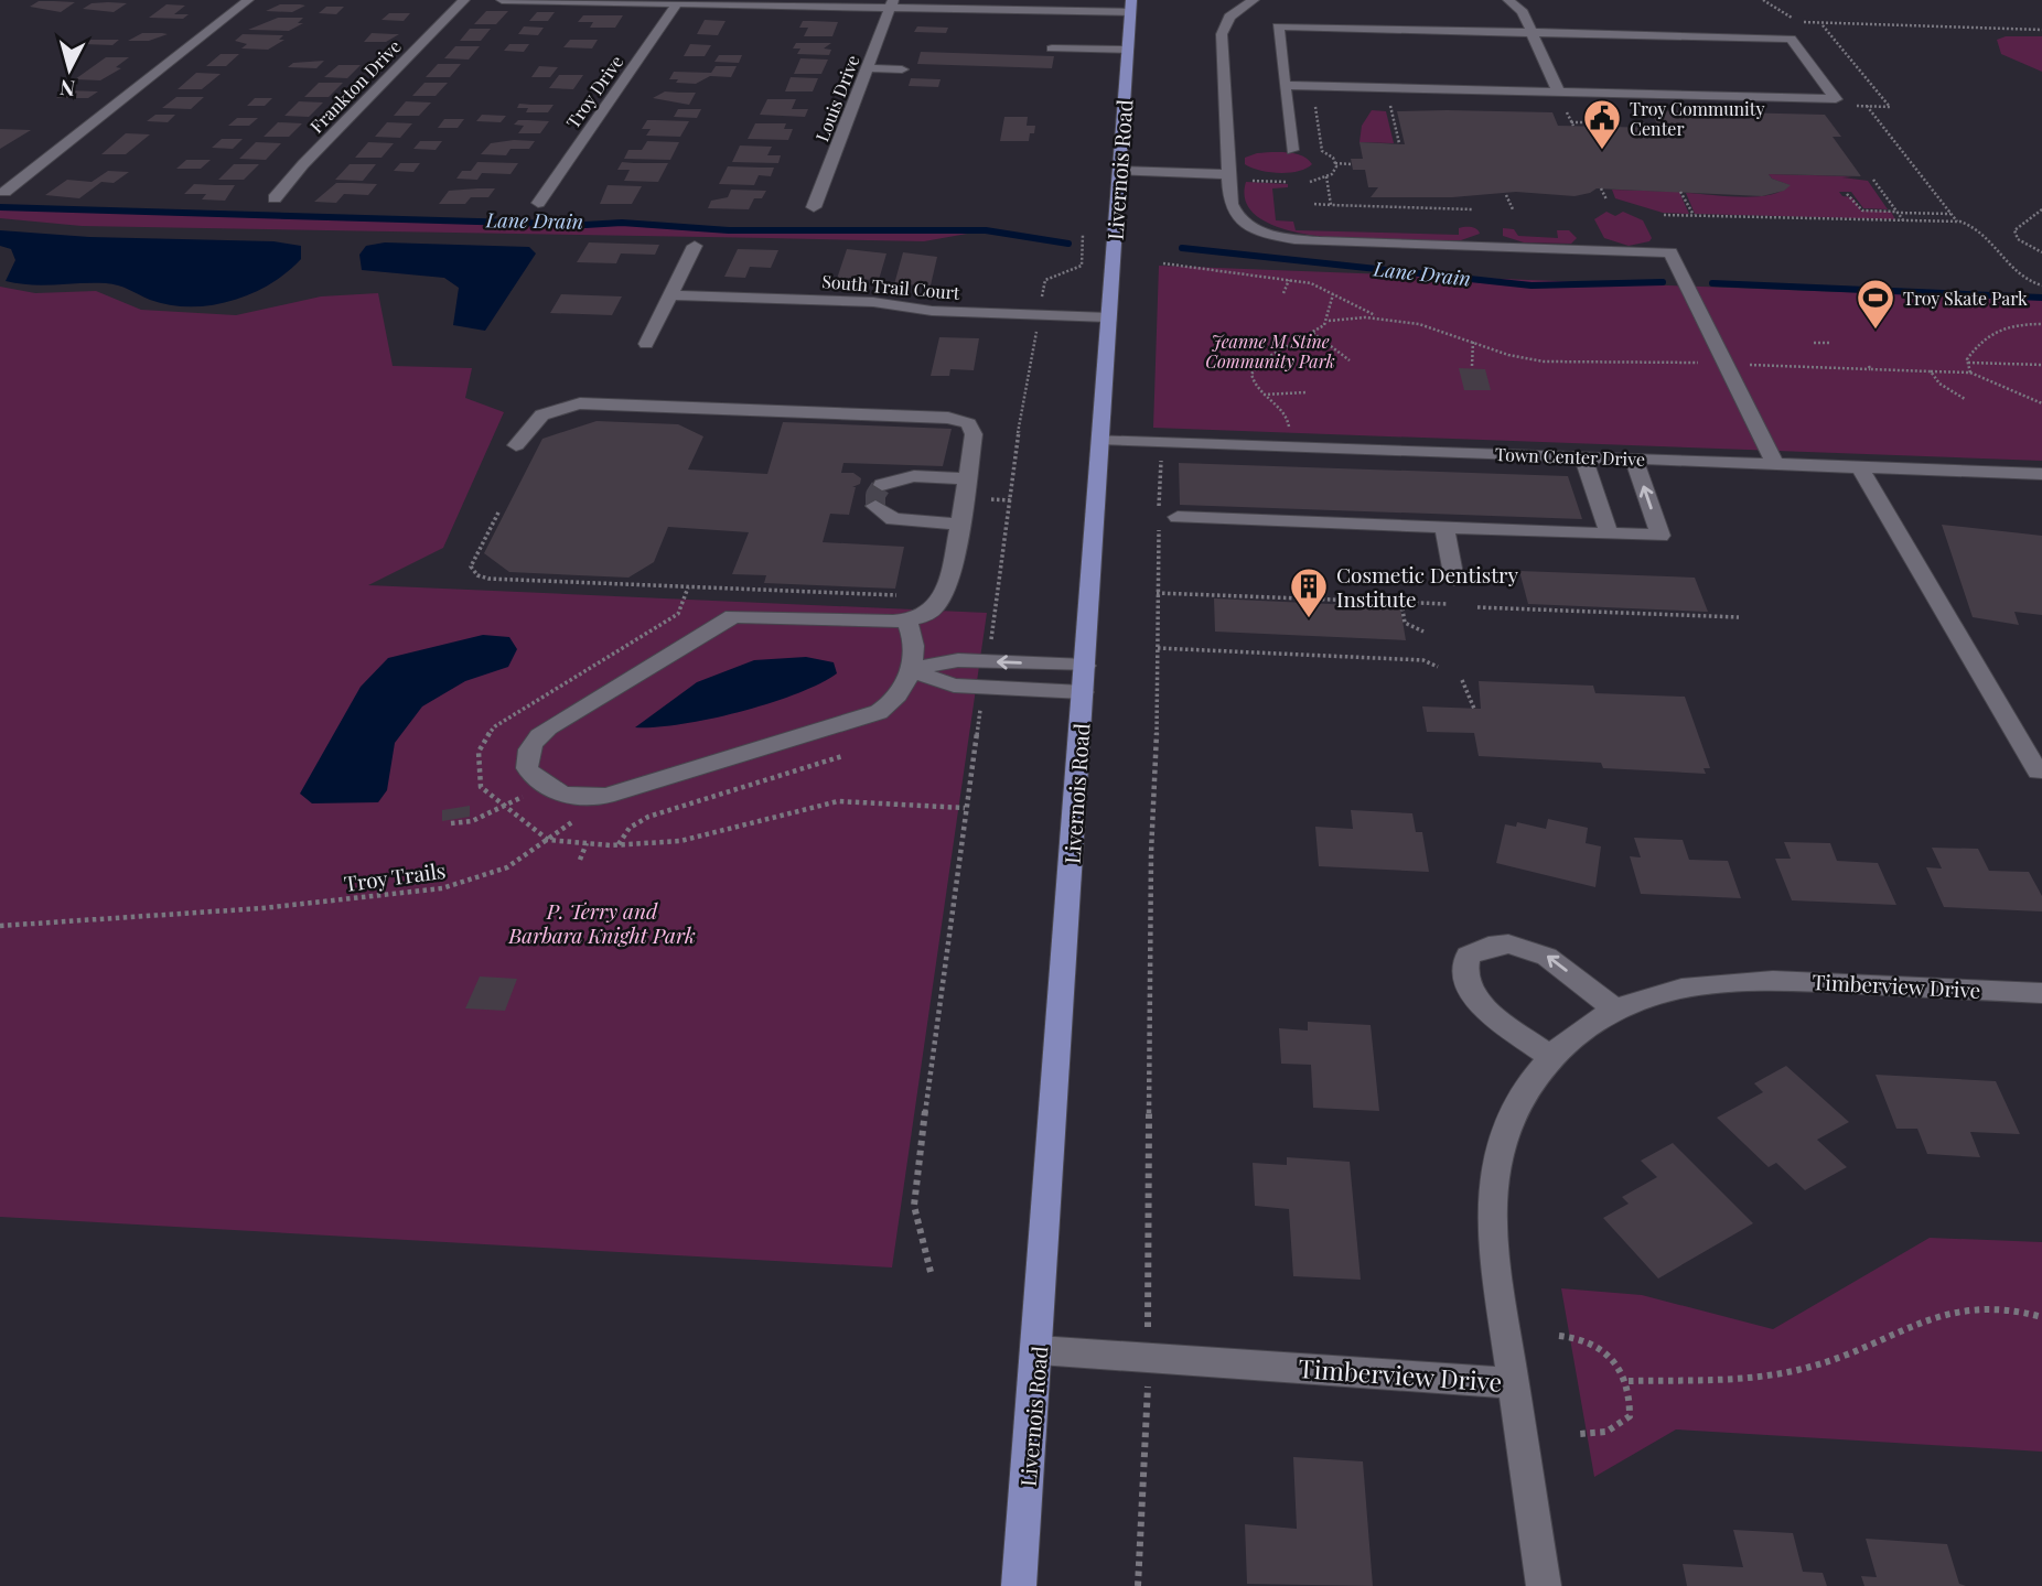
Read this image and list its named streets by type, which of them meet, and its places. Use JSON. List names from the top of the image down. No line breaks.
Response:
{"streets":{"main road":["Livernois Road"],"street":["Frankton Drive","Troy Drive","Louis Drive","South Trail Court","Town Center Drive","Timberview Drive"],"path":["Troy Trails"]},"crossings":[["Livernois Road","South Trail Court"],["Livernois Road","Town Center Drive"],["Livernois Road","Timberview Drive"]],"water":["Lane Drain"],"parks":["Jeanne M Stine Community Park","P. Terry and Barbara Knight Park"],"places":{"public building":["Troy Community Center"],"sports":["Troy Skate Park"],"building":["Cosmetic Dentistry Institute"]},"north":"bottom"}
